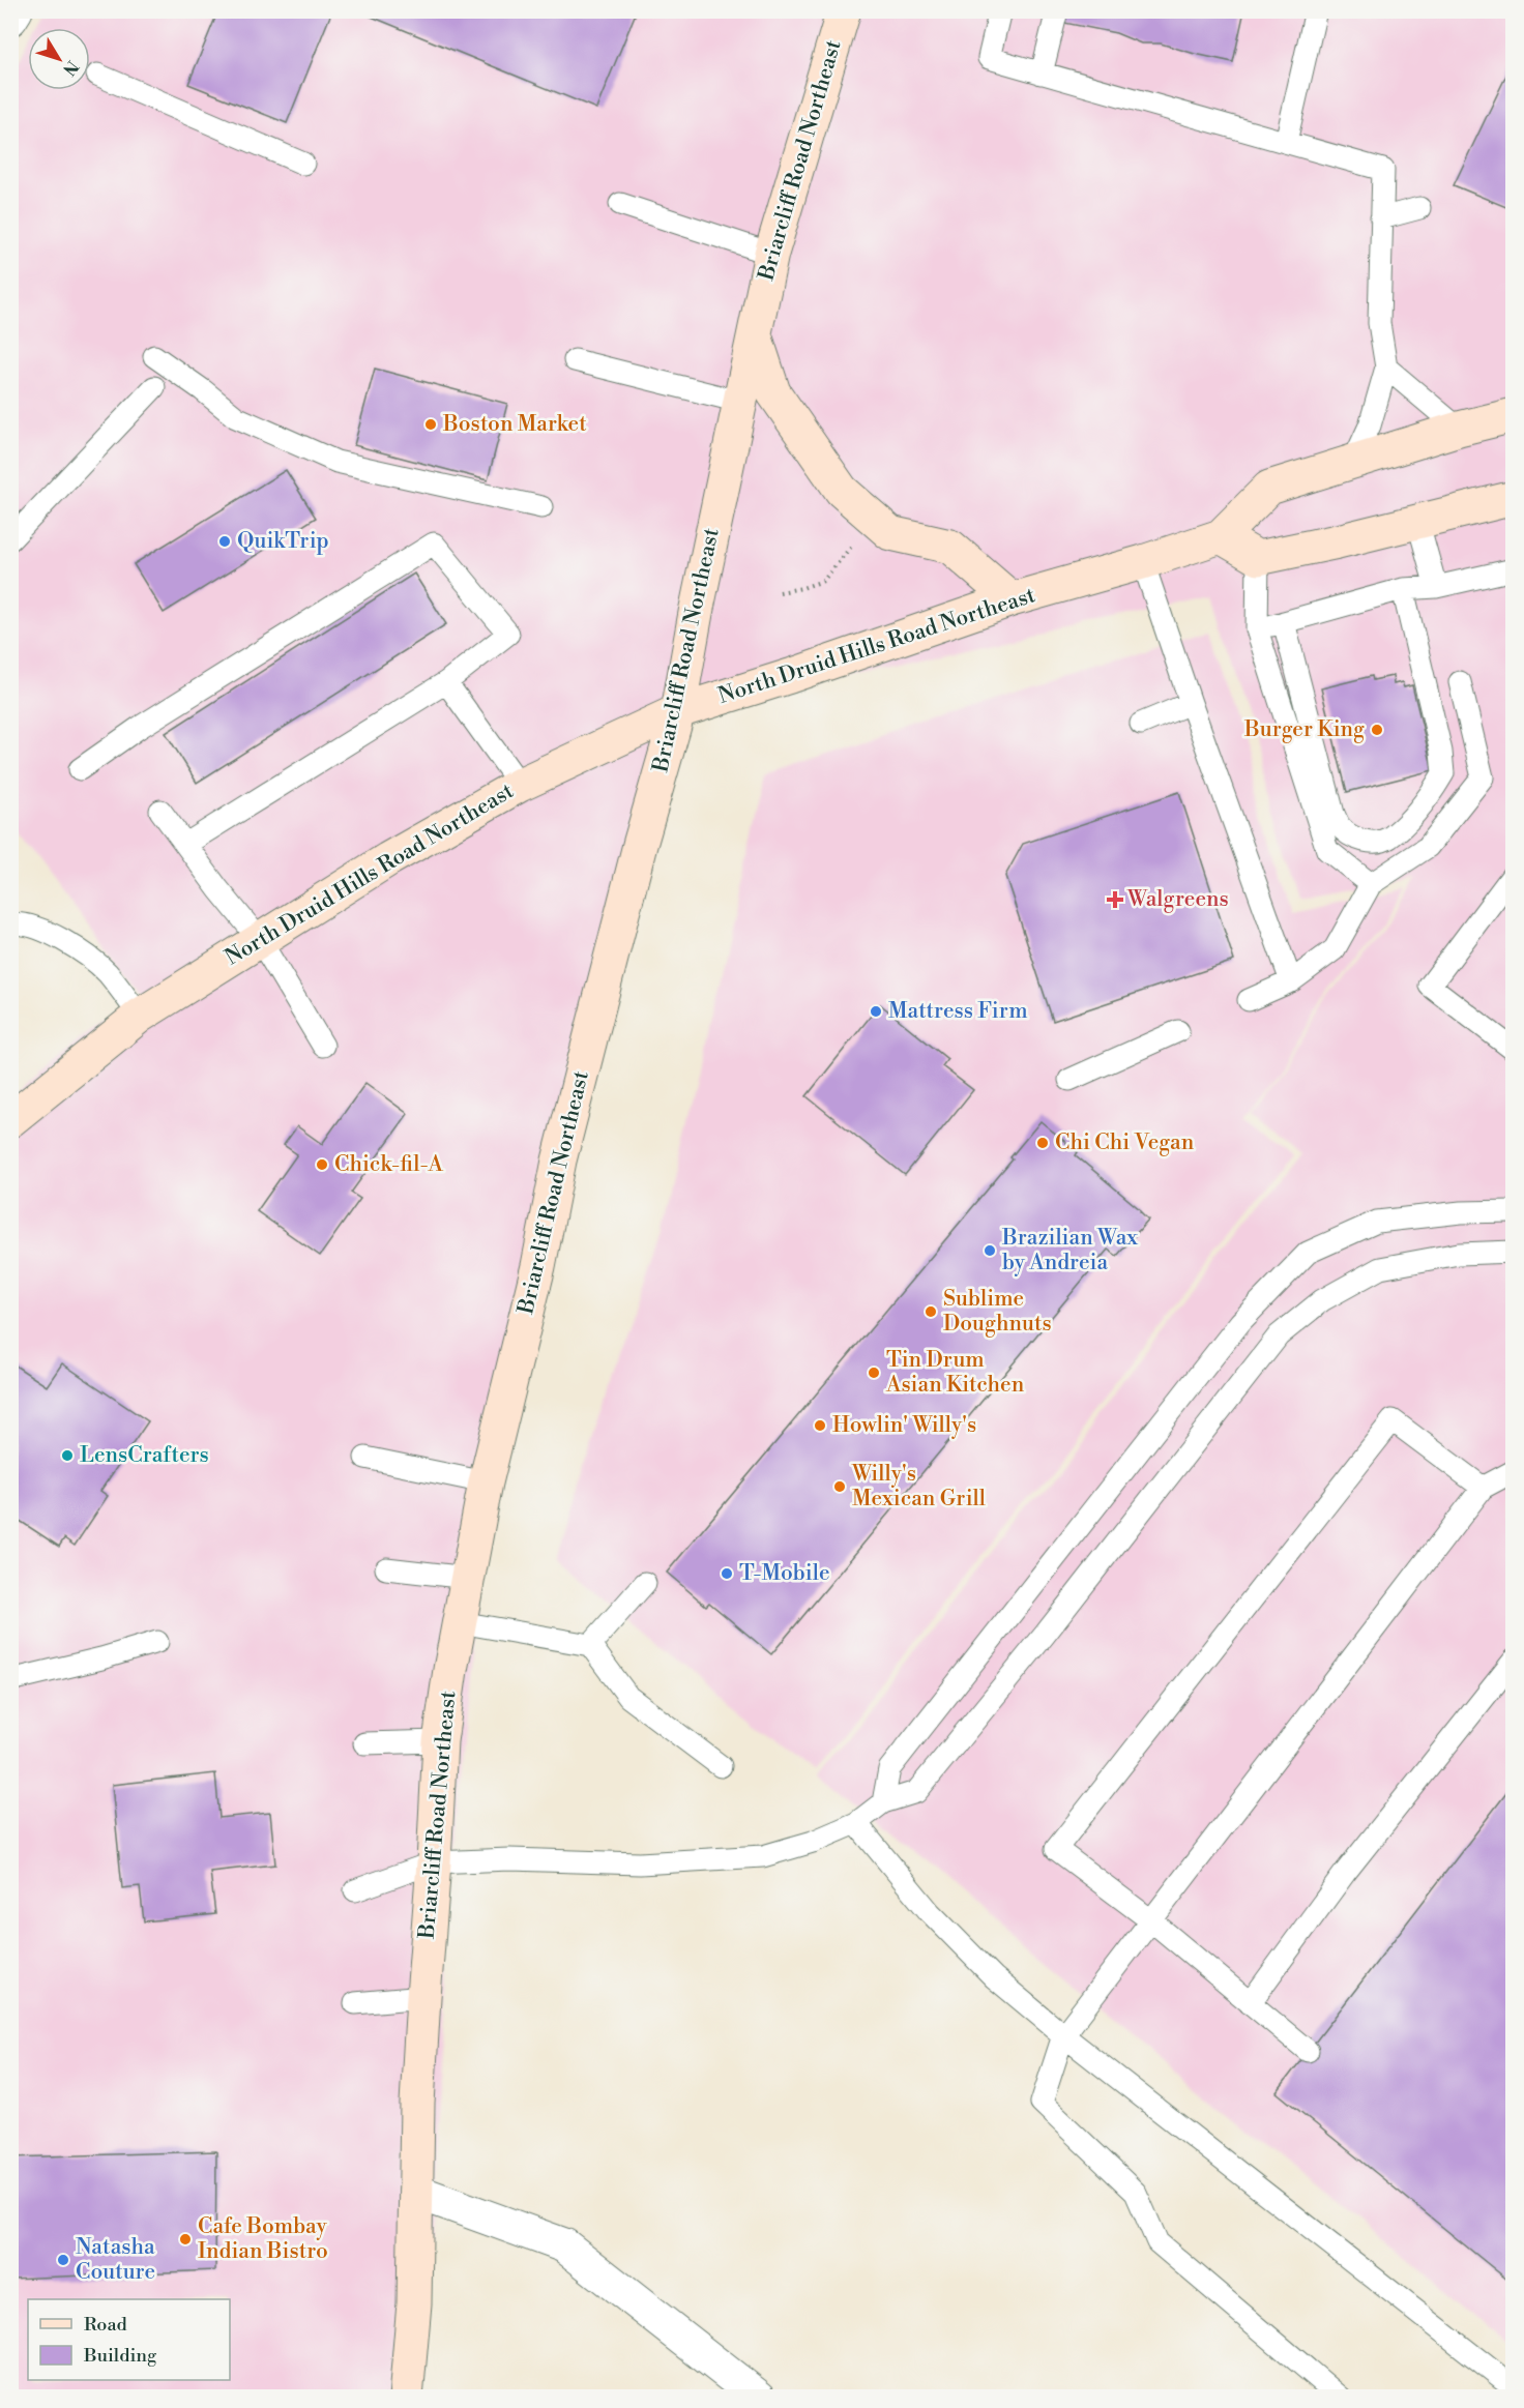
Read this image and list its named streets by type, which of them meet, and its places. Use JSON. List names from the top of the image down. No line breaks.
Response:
{"streets":{"main road":["Briarcliff Road Northeast","North Druid Hills Road Northeast"]},"crossings":[["Briarcliff Road Northeast","North Druid Hills Road Northeast"]],"places":{"other":["Boston Market","QuikTrip","Burger King","Mattress Firm","Chi Chi Vegan","Chick-fil-A","Brazilian Wax by Andreia","Sublime Doughnuts","Tin Drum Asian Kitchen","Howlin' Willy's","LensCrafters","Willy's Mexican Grill","T-Mobile","Cafe Bombay Indian Bistro","Natasha Couture"],"health":["Walgreens"]},"legend":["Road","Building"],"north":"bottom right"}
